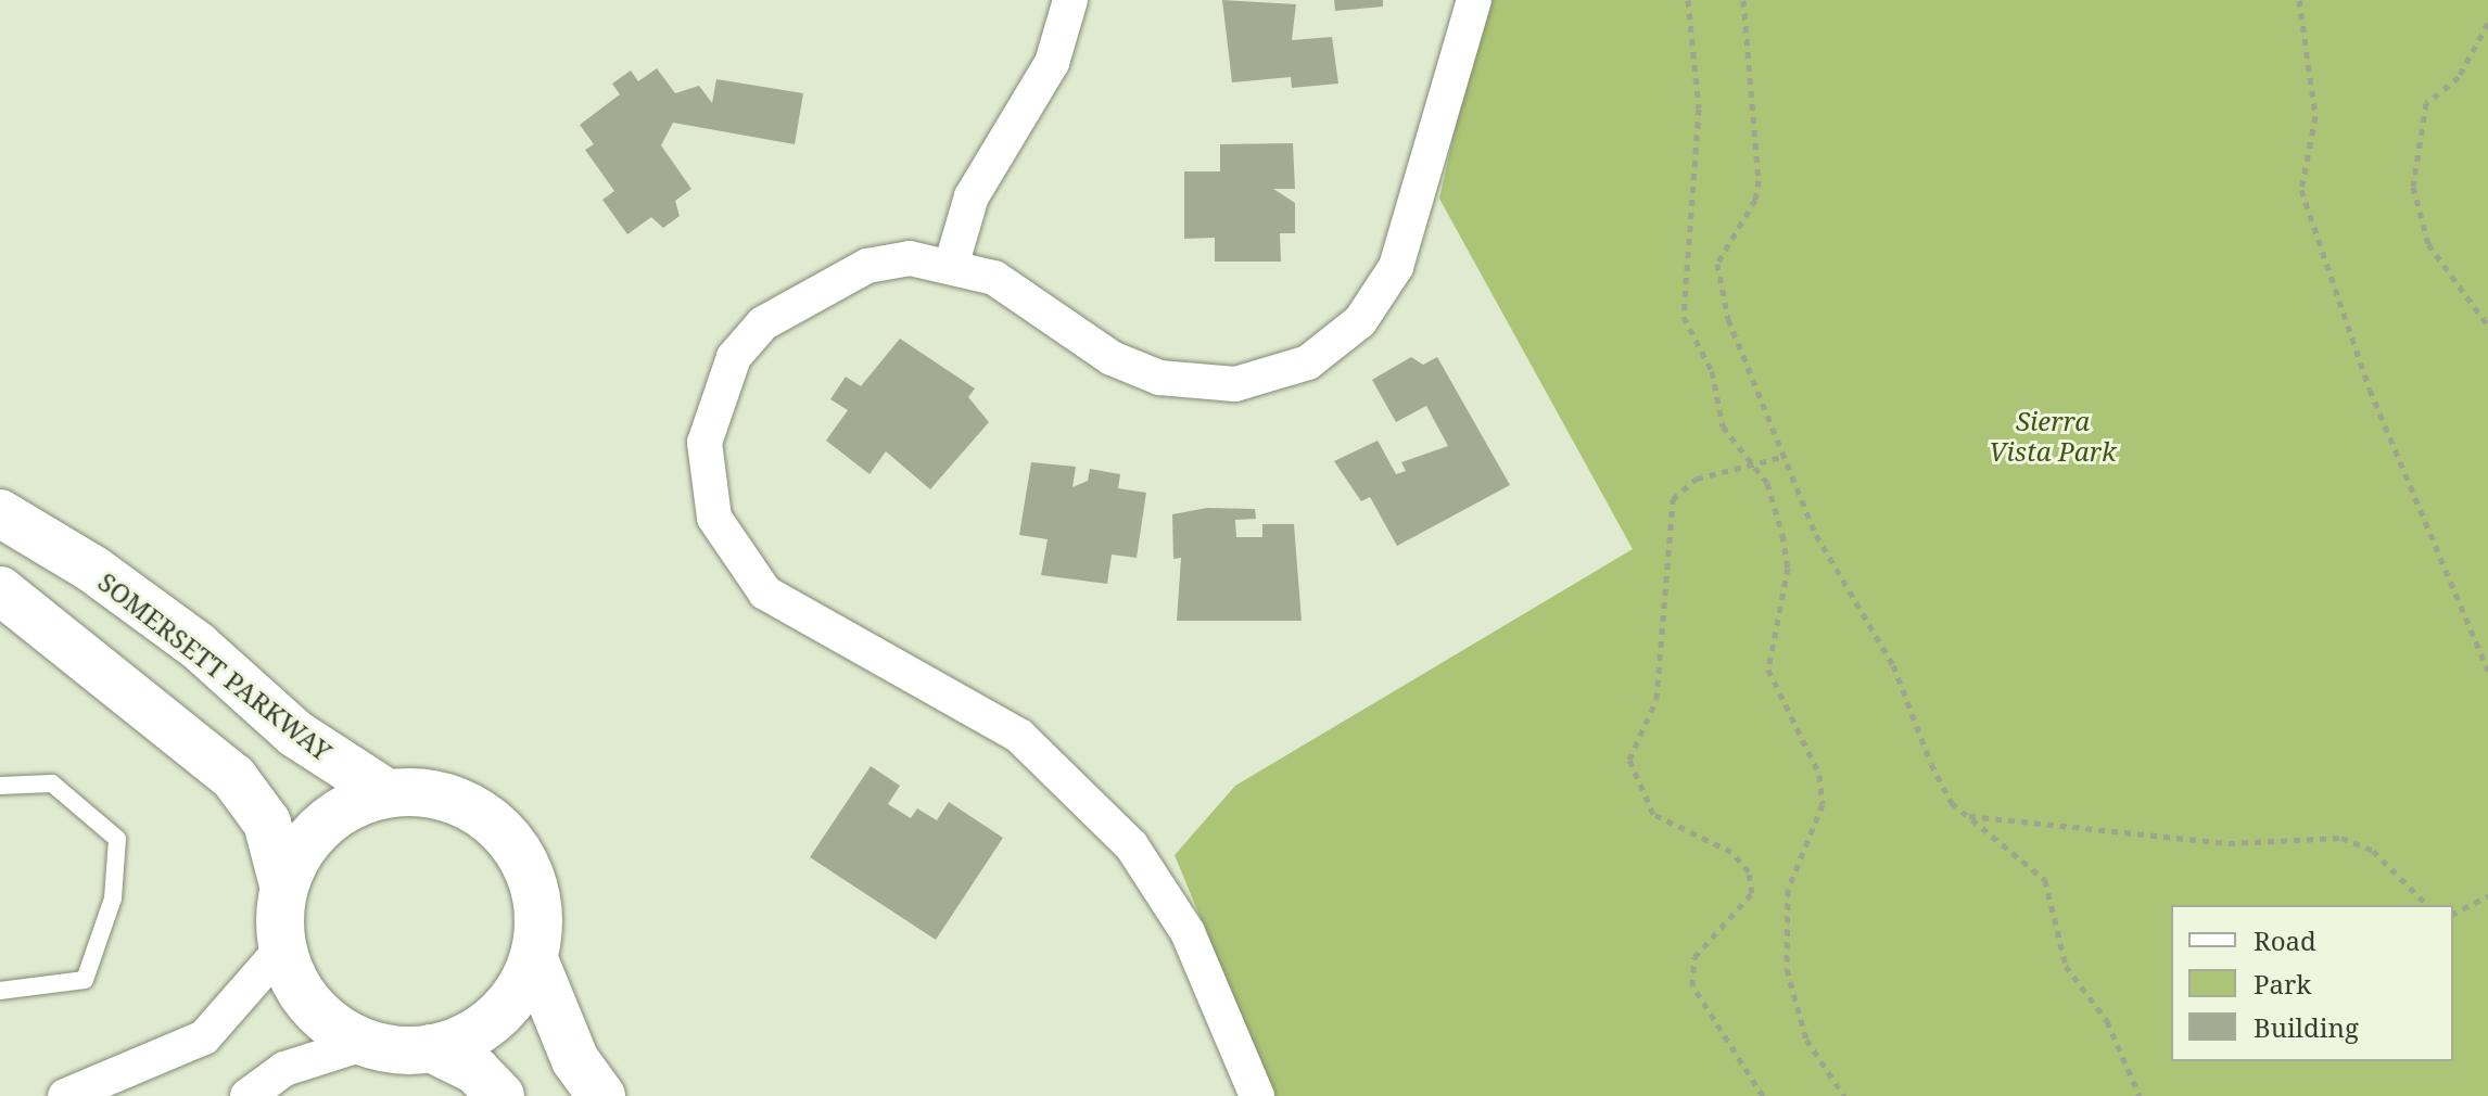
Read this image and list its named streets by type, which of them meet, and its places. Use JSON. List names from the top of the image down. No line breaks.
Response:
{"streets":{"main road":["SOMERSETT PARKWAY"]},"parks":["Sierra Vista Park"],"legend":["Road","Park","Building"]}
